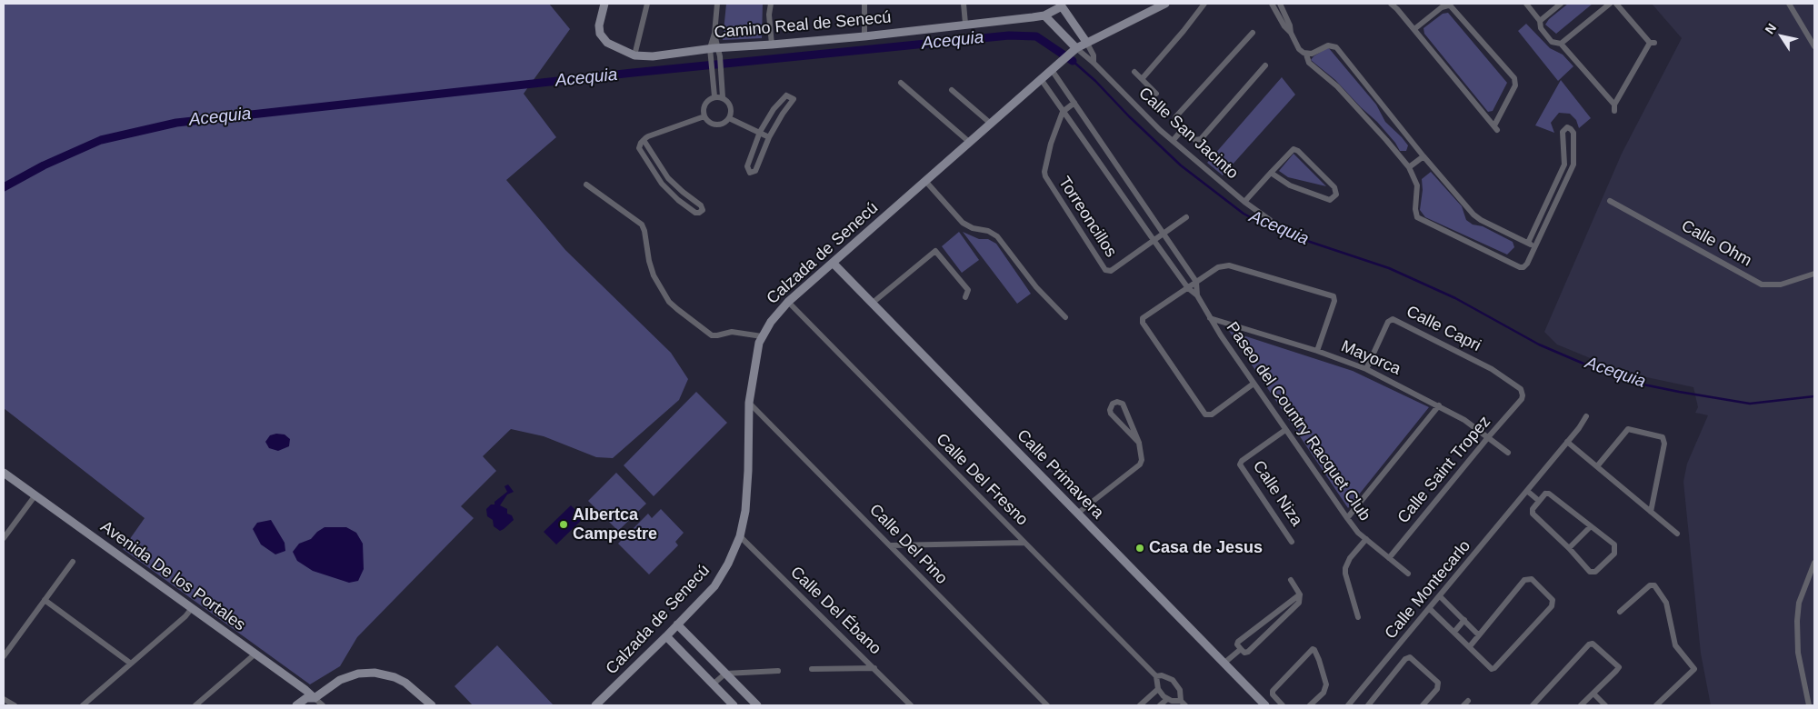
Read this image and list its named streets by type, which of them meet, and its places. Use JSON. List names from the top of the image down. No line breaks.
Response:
{"streets":{"street":["Camino Real de Senecú","Calle San Jacinto","Torreoncillos","Calle Ohm","Calzada de Senecú","Calle Capri","Mayorca","Paseo del Country Racquet Club","Calle Saint Tropez","Calle Primavera","Calle Del Fresno","Calle Niza","Calle Del Pino","Avenida De los Portales","Calle Montecarlo","Calle Del Ébano"]},"crossings":[["Calle San Jacinto","Calzada de Senecú"],["Torreoncillos","Paseo del Country Racquet Club"],["Calzada de Senecú","Paseo del Country Racquet Club"],["Calzada de Senecú","Calle Primavera"],["Calzada de Senecú","Calle Del Fresno"],["Calzada de Senecú","Calle Del Pino"],["Calzada de Senecú","Calle Del Ébano"],["Calle Capri","Mayorca"],["Calle Capri","Calle Saint Tropez"],["Mayorca","Paseo del Country Racquet Club"],["Mayorca","Calle Saint Tropez"],["Paseo del Country Racquet Club","Calle Saint Tropez"],["Paseo del Country Racquet Club","Calle Niza"]],"water":["Acequia"],"places":["Albertca Campestre","Casa de Jesus"],"north":"top left"}
